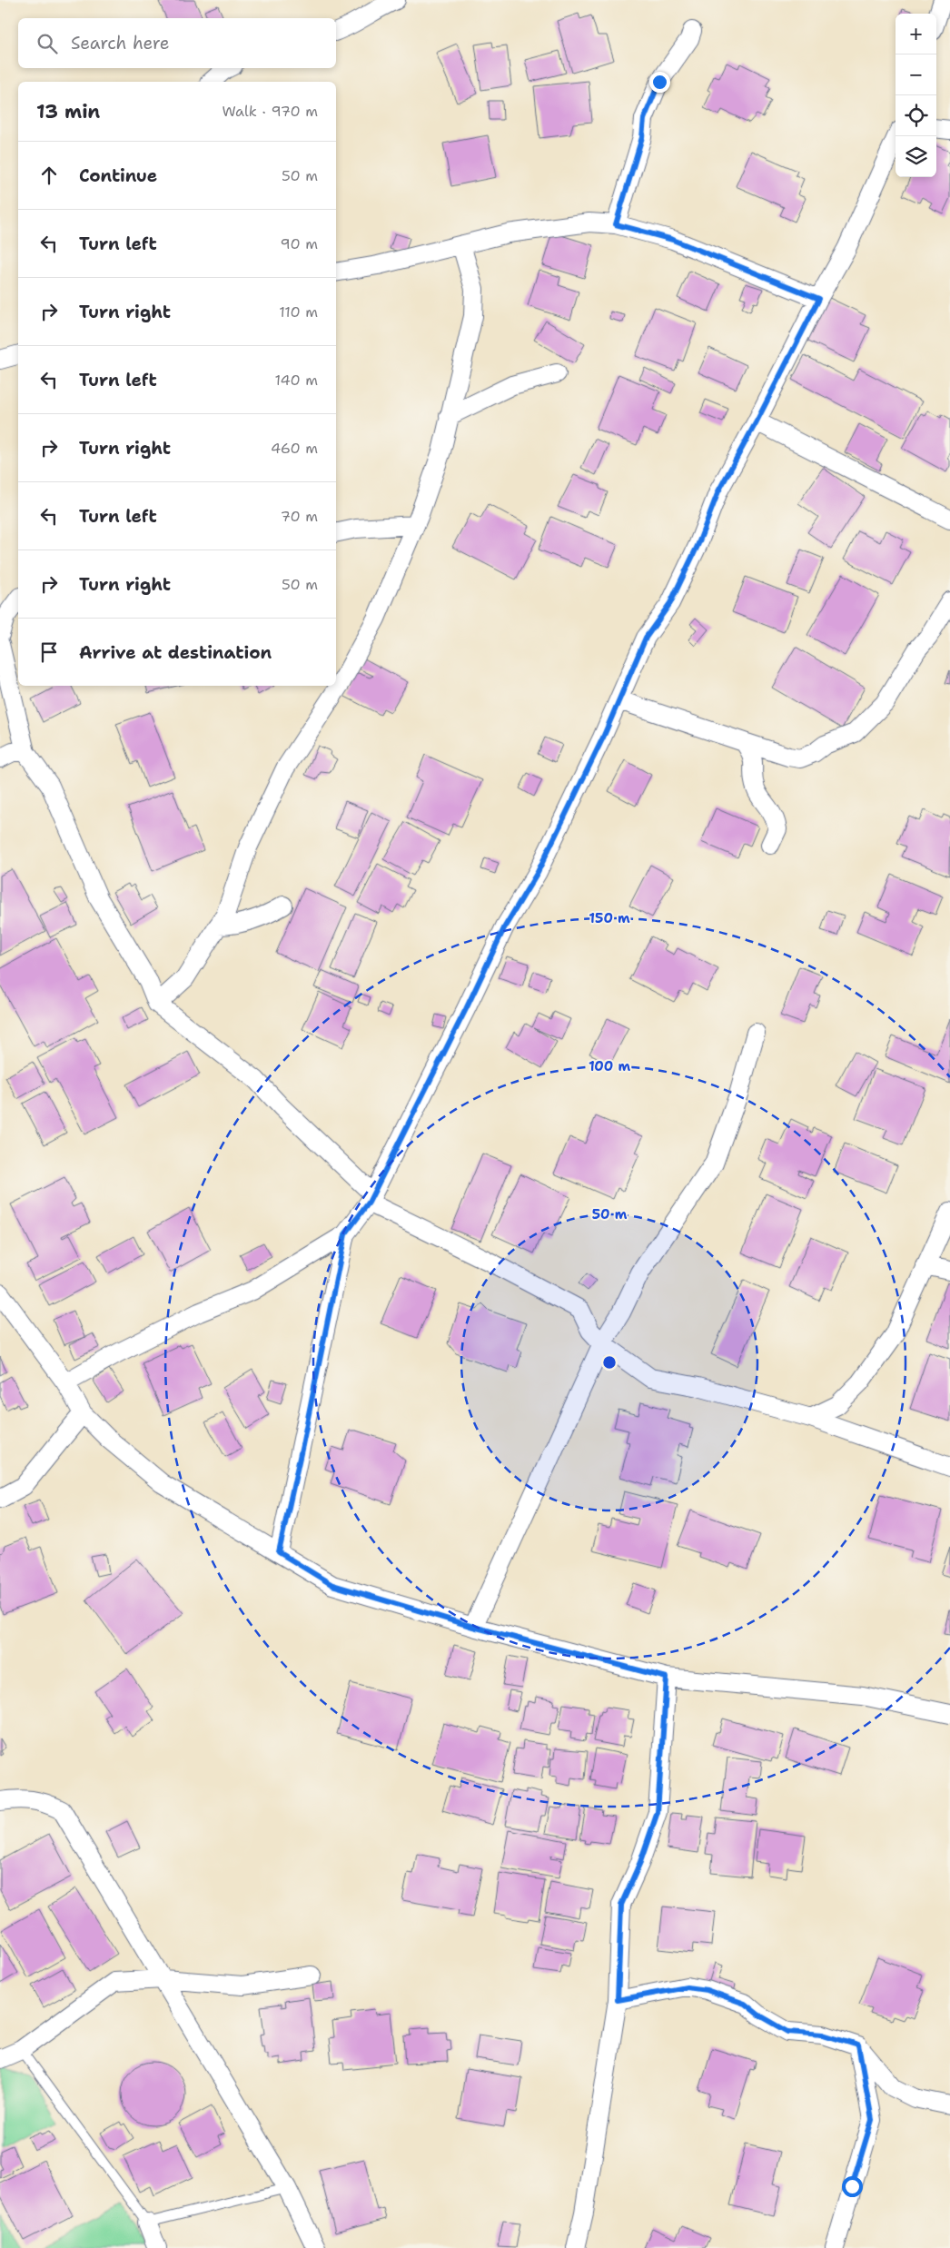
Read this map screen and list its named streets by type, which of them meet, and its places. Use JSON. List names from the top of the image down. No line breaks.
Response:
{"page":{"map_buttons":["+","−"],"search":"Search here","heading":["13 min","Walk · 970 m"],"list":[["Continue","50 m"],["Turn left","90 m"],["Turn right","110 m"],["Turn left","140 m"],["Turn right","460 m"],["Turn left","70 m"],["Turn right","50 m"],"Arrive at destination"]},"rings":["150 m","100 m","50 m"]}
